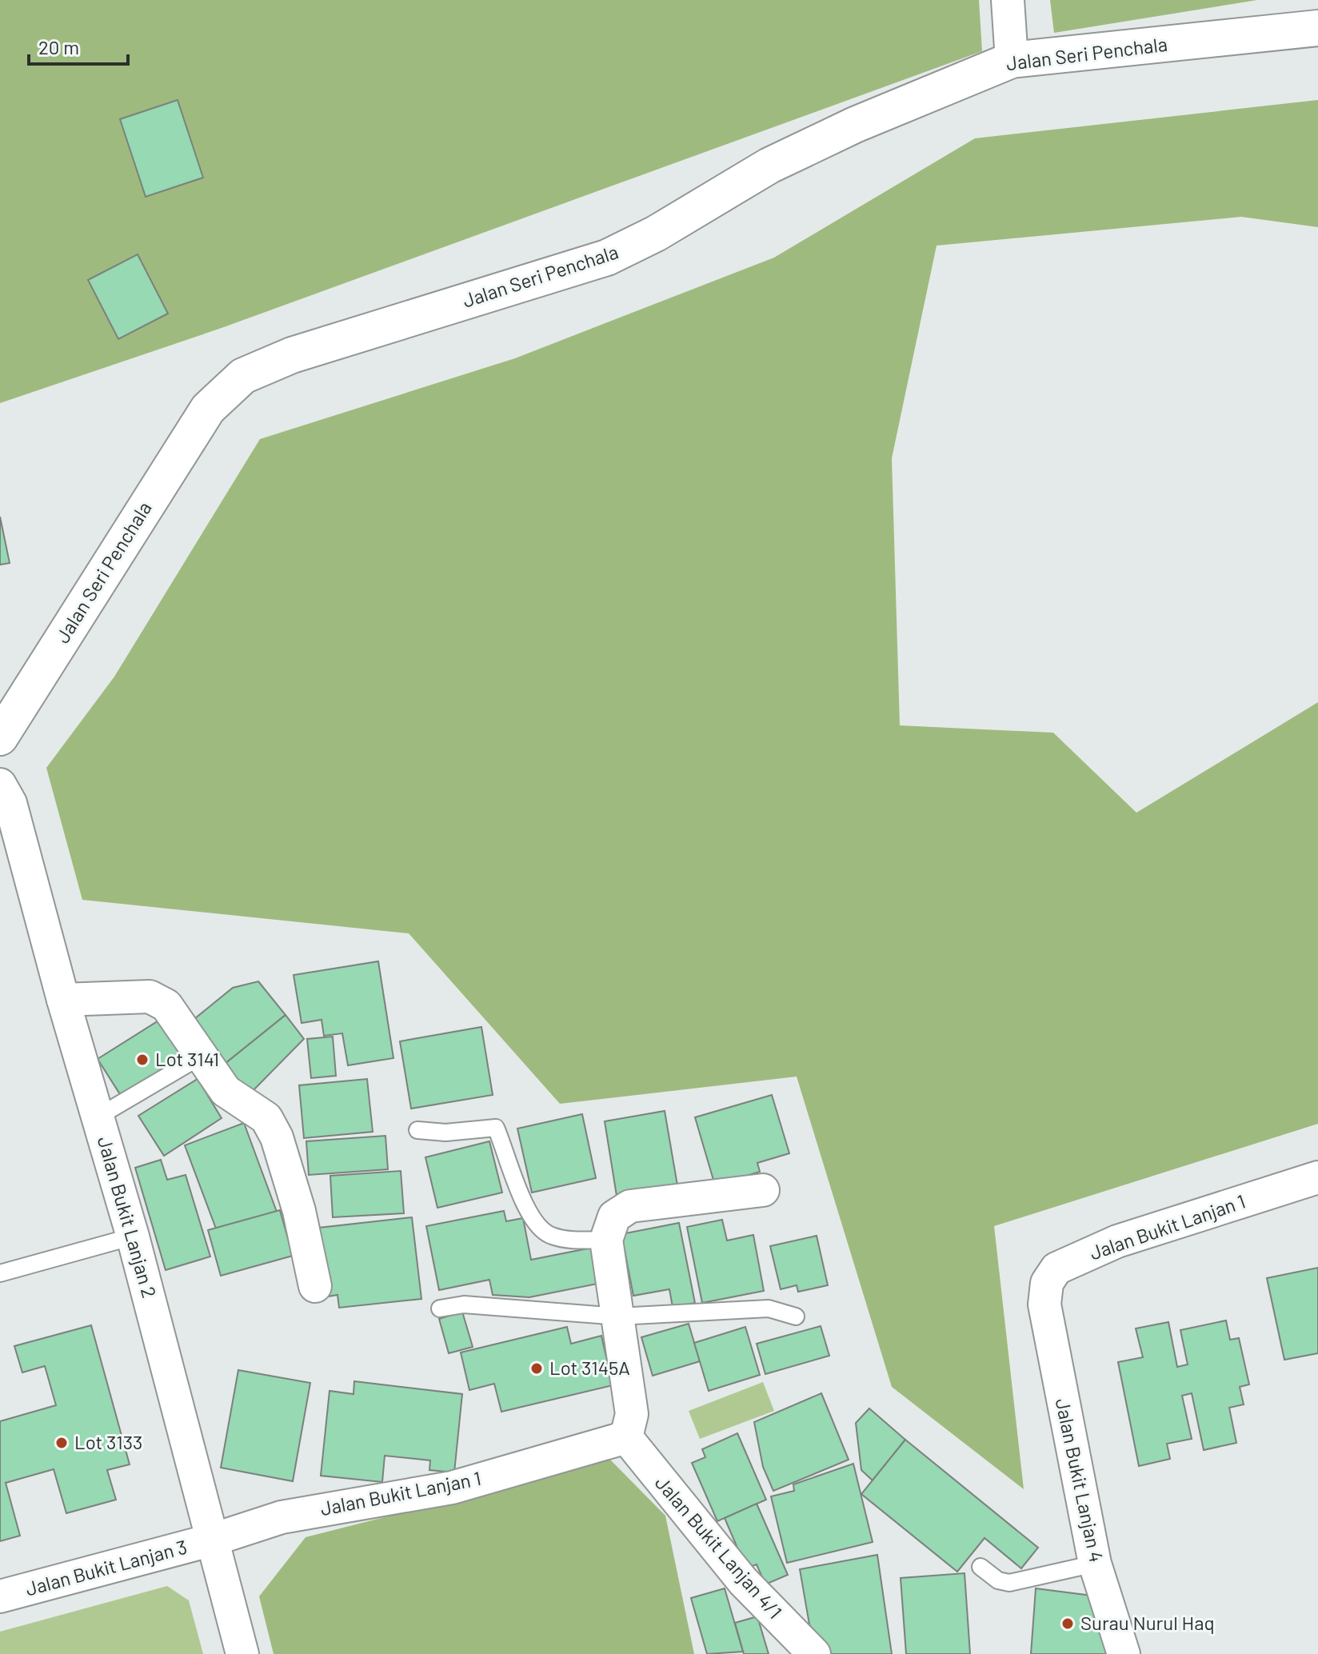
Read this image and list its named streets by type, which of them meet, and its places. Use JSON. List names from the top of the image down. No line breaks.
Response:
{"streets":{"street":["Jalan Seri Penchala","Jalan Bukit Lanjan 2","Jalan Bukit Lanjan 1","Jalan Bukit Lanjan 4","Jalan Bukit Lanjan 4/1","Jalan Bukit Lanjan 3"]},"crossings":[["Jalan Bukit Lanjan 2","Jalan Bukit Lanjan 1"],["Jalan Bukit Lanjan 2","Jalan Bukit Lanjan 3"],["Jalan Bukit Lanjan 1","Jalan Bukit Lanjan 4"],["Jalan Bukit Lanjan 1","Jalan Bukit Lanjan 4/1"],["Jalan Bukit Lanjan 1","Jalan Bukit Lanjan 3"]],"places":["Lot 3141","Lot 3145A","Lot 3133","Surau Nurul Haq"],"scale_bar":"20 m"}
